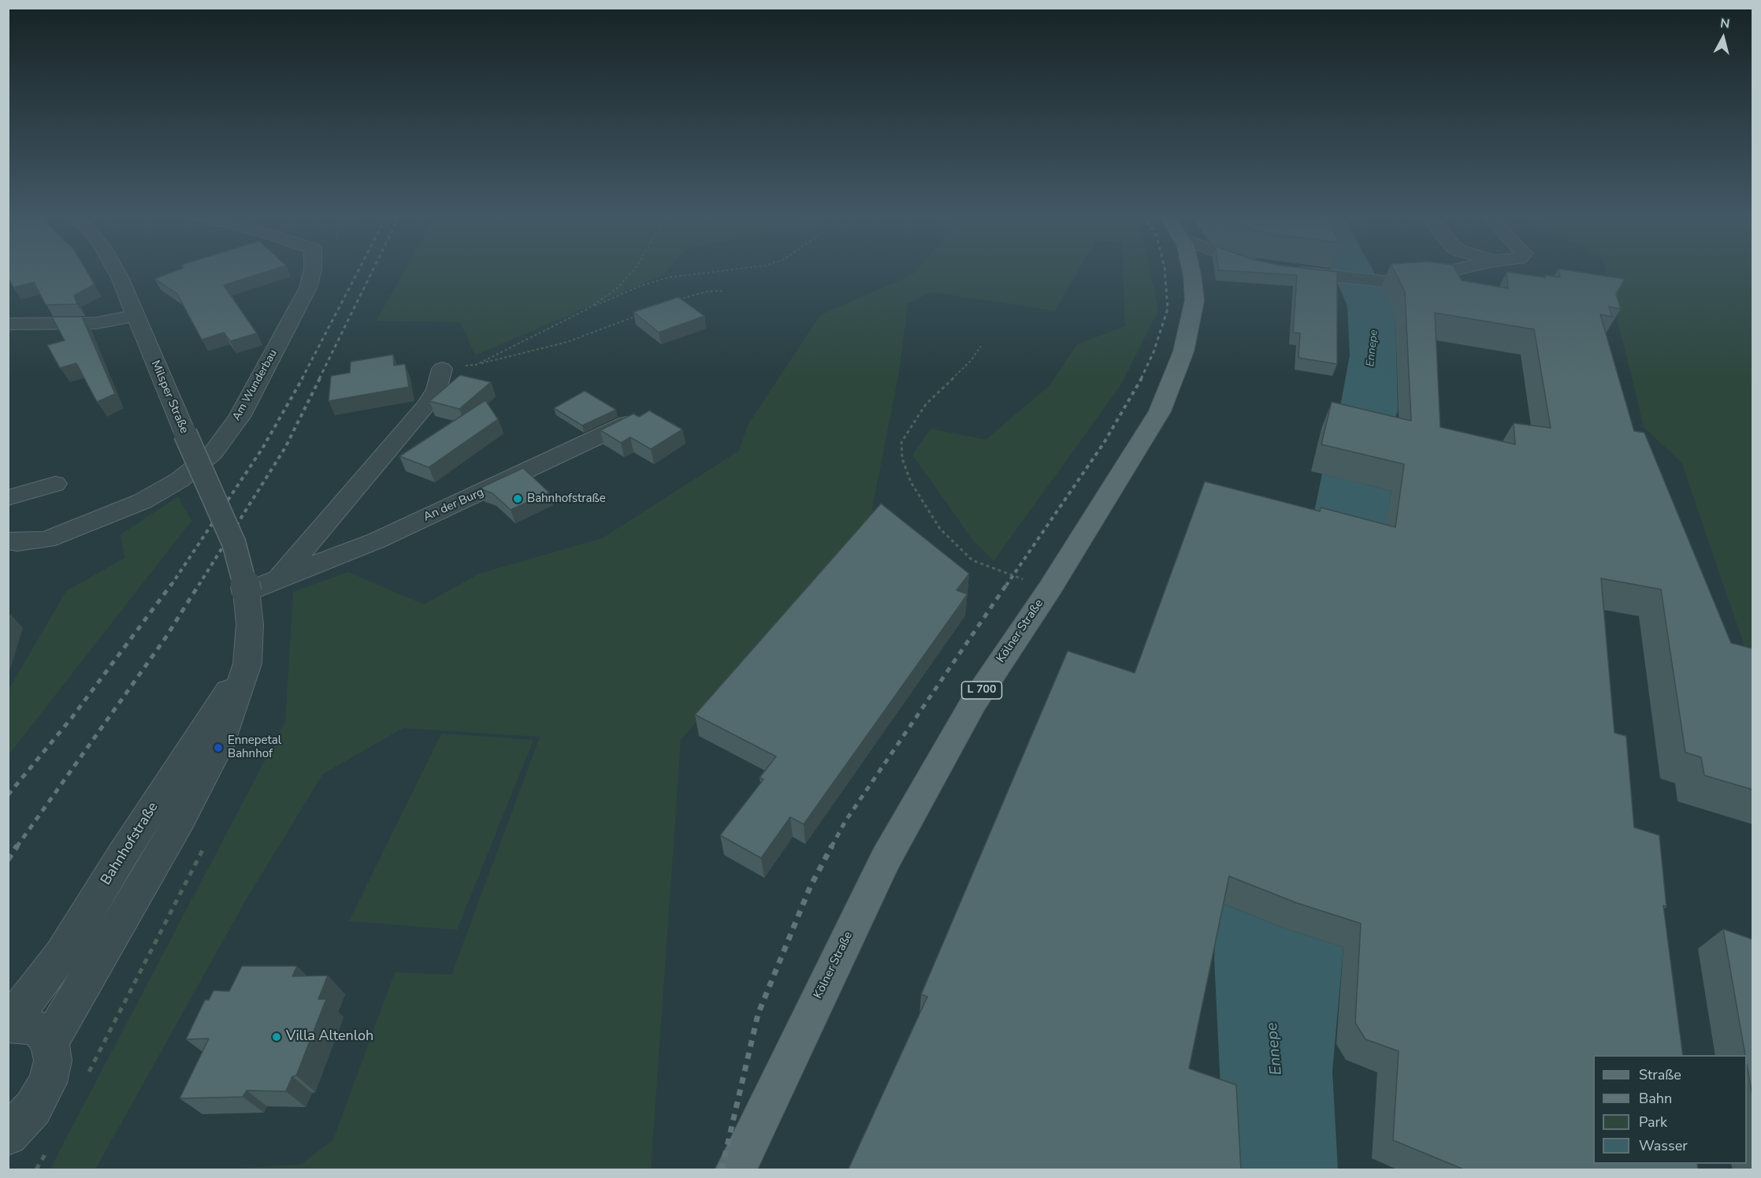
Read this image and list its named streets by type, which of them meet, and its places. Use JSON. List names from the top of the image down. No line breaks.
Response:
{"streets":{"main road":["Kölner Straße","L 700"],"street":["Am Wunderbau","Milsper Straße","An der Burg","Bahnhofstraße"]},"crossings":[["Milsper Straße","Bahnhofstraße"]],"water":["Ennepe"],"places":["Bahnhofstraße","Ennepetal Bahnhof","Villa Altenloh"],"legend":["Straße","Bahn","Park","Wasser"],"north":"top"}
